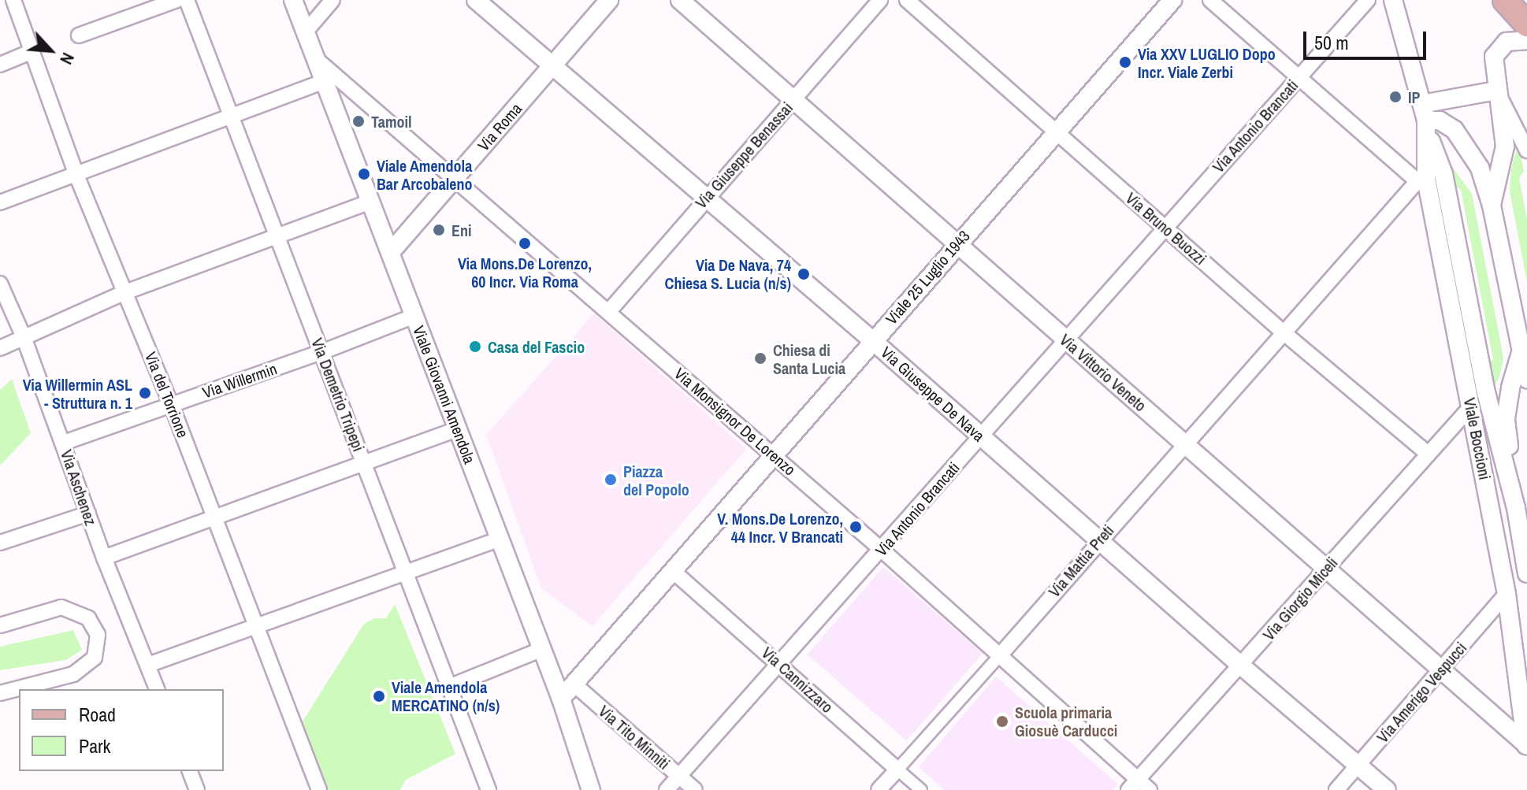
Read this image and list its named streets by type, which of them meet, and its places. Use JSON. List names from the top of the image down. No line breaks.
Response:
{"streets":{"street":["Via Antonio Brancati","Via Roma","Via Giuseppe Benassai","Via Bruno Buozzi","Viale 25 Luglio 1943","Via Vittorio Veneto","Via Willermin","Via Giuseppe De Nava","Via del Torrione","Via Demetrio Tripepi","Viale Giovanni Amendola","Via Monsignor De Lorenzo","Viale Boccioni","Via Aschenez","Via Mattia Preti","Via Giorgio Miceli","Via Cannizzaro","Via Amerigo Vespucci","Via Tito Minniti"]},"crossings":[["Via Antonio Brancati","Via Bruno Buozzi"],["Via Antonio Brancati","Via Vittorio Veneto"],["Via Antonio Brancati","Via Giuseppe De Nava"],["Via Antonio Brancati","Via Monsignor De Lorenzo"],["Via Antonio Brancati","Via Cannizzaro"],["Via Antonio Brancati","Via Tito Minniti"],["Via Roma","Via Giuseppe De Nava"],["Via Roma","Viale Giovanni Amendola"],["Via Roma","Via Monsignor De Lorenzo"],["Via Giuseppe Benassai","Via Vittorio Veneto"],["Via Giuseppe Benassai","Via Giuseppe De Nava"],["Via Giuseppe Benassai","Via Monsignor De Lorenzo"],["Via Bruno Buozzi","Viale 25 Luglio 1943"],["Via Bruno Buozzi","Via Mattia Preti"],["Via Bruno Buozzi","Via Giorgio Miceli"],["Viale 25 Luglio 1943","Via Vittorio Veneto"],["Viale 25 Luglio 1943","Via Giuseppe De Nava"],["Viale 25 Luglio 1943","Viale Giovanni Amendola"],["Viale 25 Luglio 1943","Via Monsignor De Lorenzo"],["Viale 25 Luglio 1943","Via Cannizzaro"],["Viale 25 Luglio 1943","Via Tito Minniti"],["Via Vittorio Veneto","Viale Boccioni"],["Via Vittorio Veneto","Via Mattia Preti"],["Via Vittorio Veneto","Via Giorgio Miceli"],["Via Vittorio Veneto","Via Amerigo Vespucci"],["Via Willermin","Via del Torrione"],["Via Willermin","Via Demetrio Tripepi"],["Via Willermin","Viale Giovanni Amendola"],["Via Willermin","Via Aschenez"],["Via Giuseppe De Nava","Via Mattia Preti"],["Via Giuseppe De Nava","Via Giorgio Miceli"],["Via Giuseppe De Nava","Via Amerigo Vespucci"],["Viale Giovanni Amendola","Via Monsignor De Lorenzo"],["Via Monsignor De Lorenzo","Via Mattia Preti"],["Via Monsignor De Lorenzo","Via Giorgio Miceli"],["Viale Boccioni","Via Mattia Preti"],["Viale Boccioni","Via Giorgio Miceli"],["Viale Boccioni","Via Amerigo Vespucci"],["Via Mattia Preti","Via Cannizzaro"]],"places":["Via XXV LUGLIO Dopo Incr. Viale Zerbi","IP","Tamoil","Viale Amendola Bar Arcobaleno","Eni","Via Mons.De Lorenzo, 60 Incr. Via Roma","Via De Nava, 74 Chiesa S. Lucia (n/s)","Casa del Fascio","Chiesa di Santa Lucia","Via Willermin ASL - Struttura n. 1","Piazza del Popolo","V. Mons.De Lorenzo, 44 Incr. V Brancati","Viale Amendola MERCATINO (n/s)","Scuola primaria Giosuè Carducci"],"legend":["Road","Park"],"scale_bar":"50 m","north":"bottom right"}
